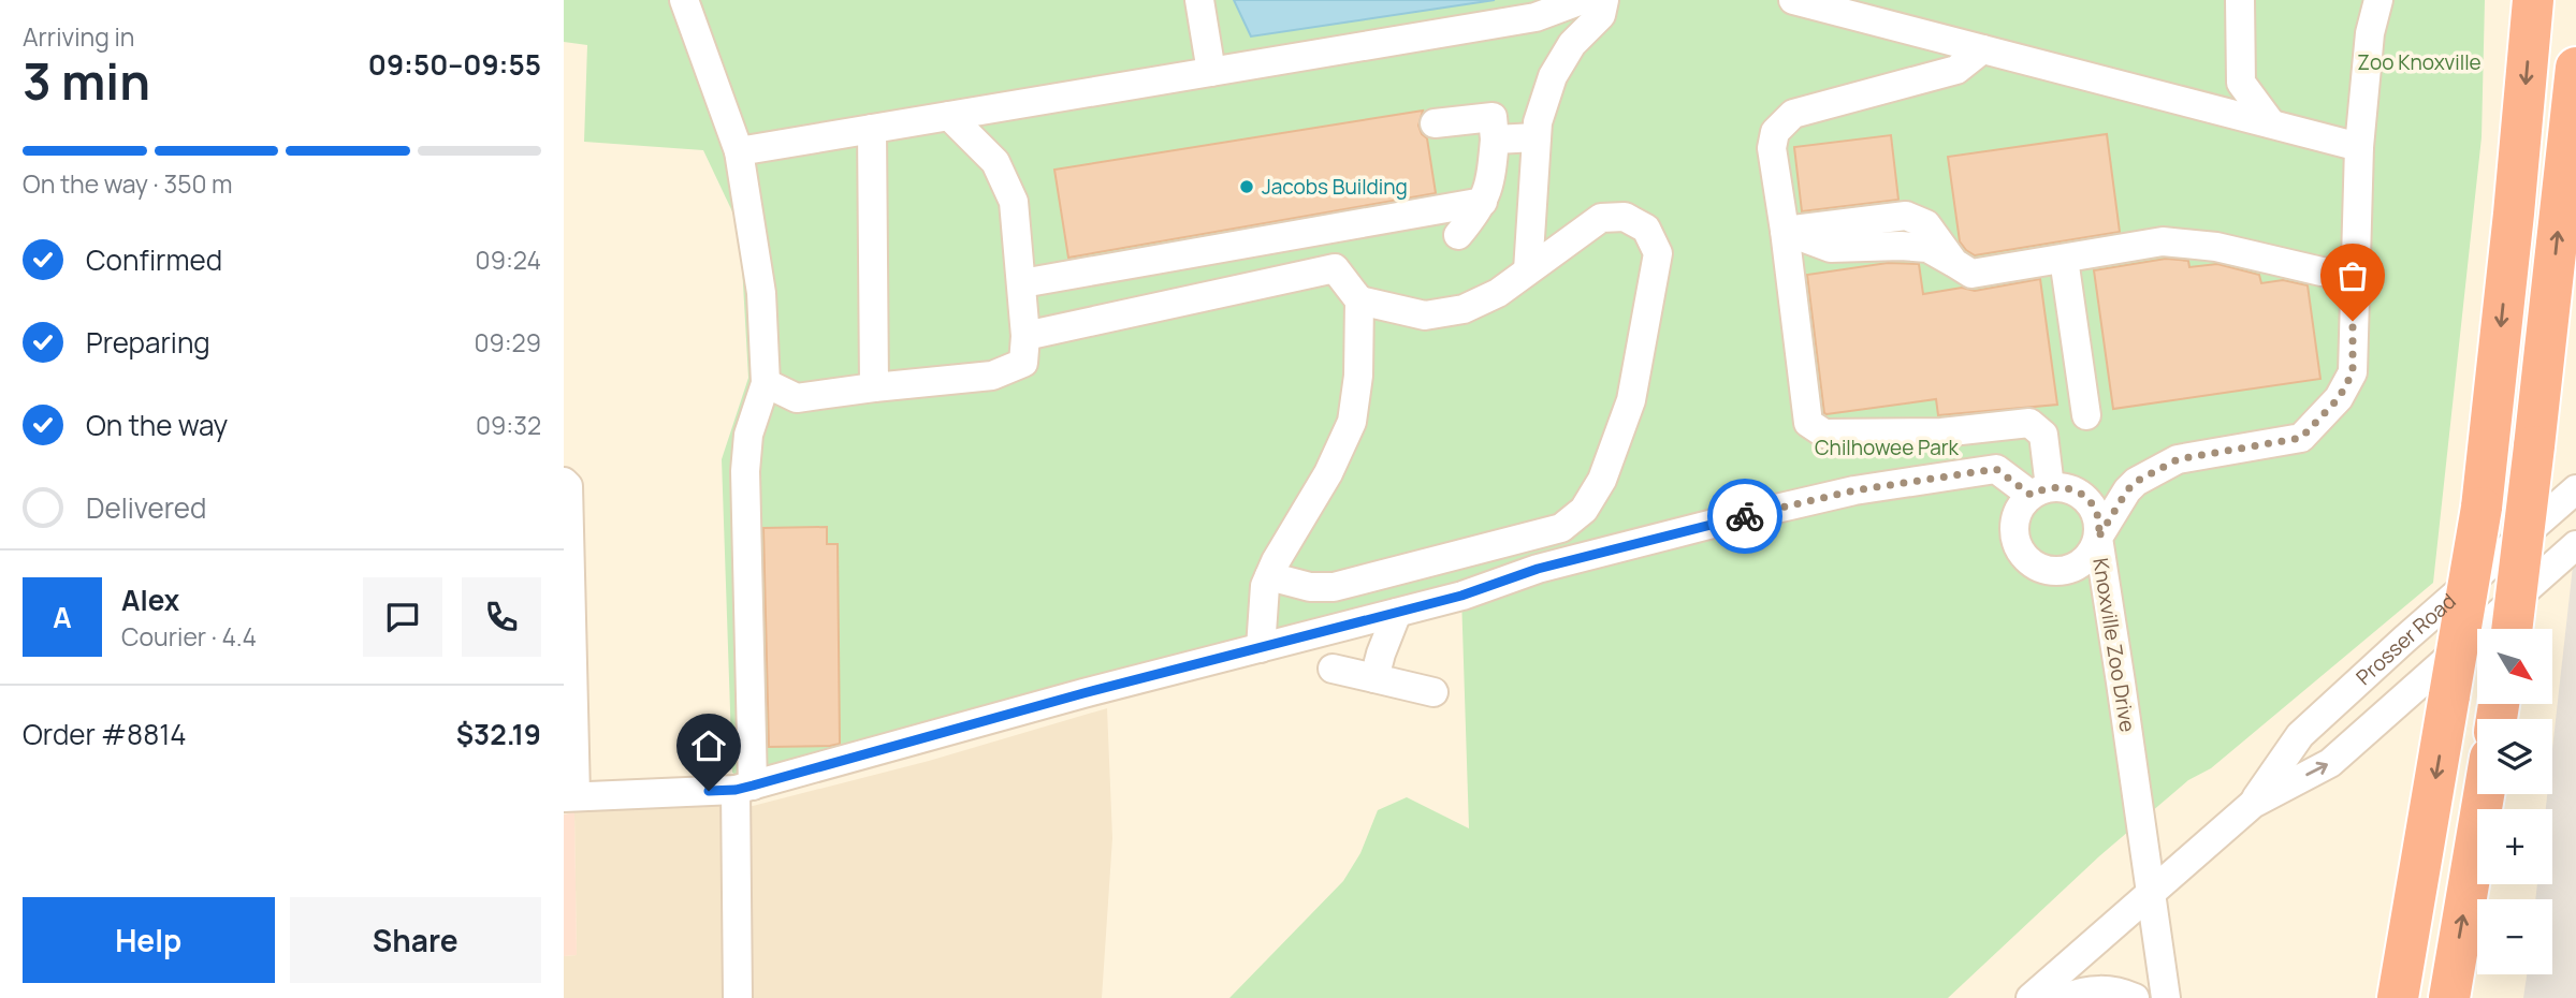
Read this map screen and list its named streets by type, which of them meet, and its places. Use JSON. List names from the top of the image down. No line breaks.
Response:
{"streets":{"street":["Prosser Road","Knoxville Zoo Drive"]},"crossings":[["Prosser Road","Knoxville Zoo Drive"]],"parks":["Zoo Knoxville","Chilhowee Park"],"places":["Jacobs Building"],"north":"bottom right","page":{"heading":["3 min","Arriving in","09:50–09:55"],"panel":["Alex","Courier · 4.4","Order #8814","$32.19"],"bar":"On the way · 350 m","list":[["Confirmed","09:24"],["Preparing","09:29"],["On the way","09:32"],"Delivered"],"round":"A","map_buttons":["+","−"],"buttons":["Help","Share"]}}
